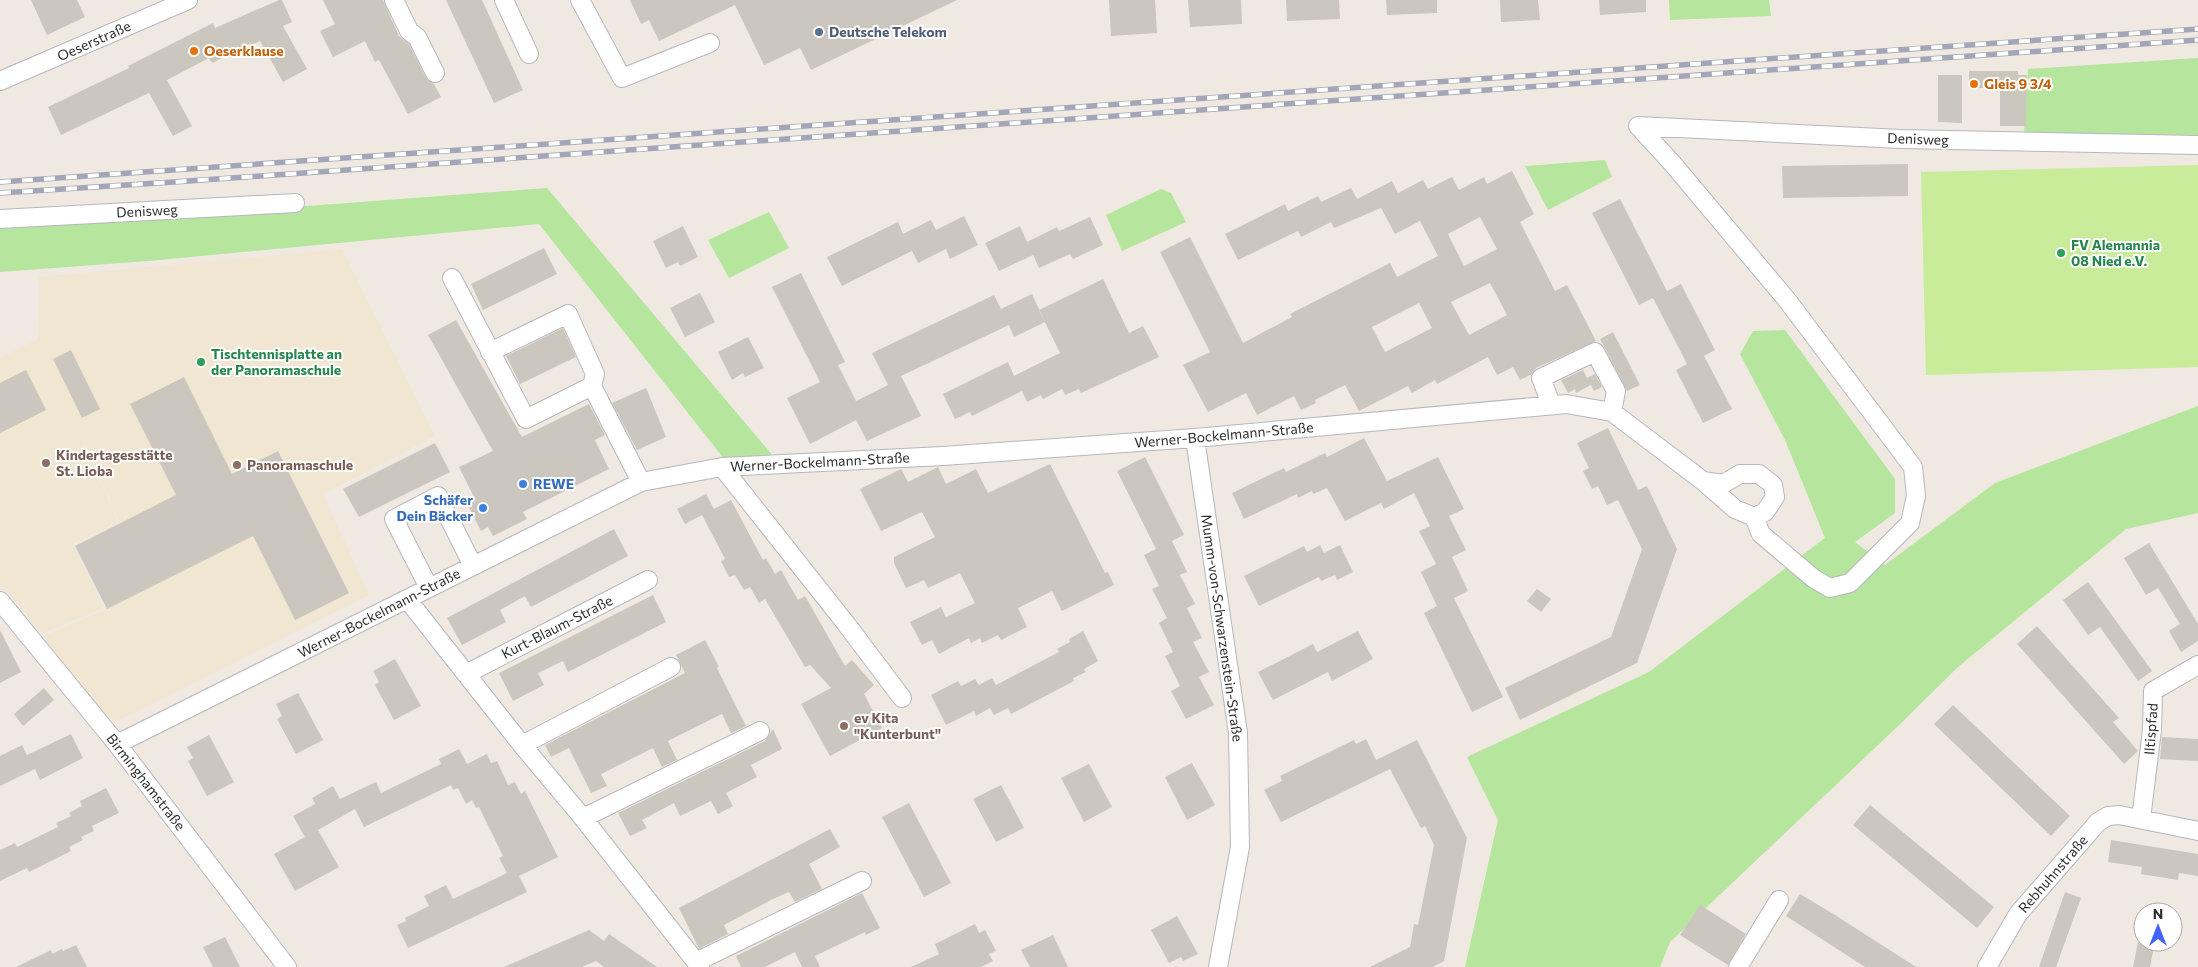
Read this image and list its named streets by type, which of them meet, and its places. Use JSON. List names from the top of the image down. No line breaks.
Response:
{"streets":{"street":["Oeserstraße","Denisweg","Werner-Bockelmann-Straße","Kurt-Blaum-Straße","Mumm-von-Schwarzenstein-Straße","Iltispfad","Birminghamstraße","Rebhuhnstraße"]},"crossings":[["Denisweg","Werner-Bockelmann-Straße"],["Werner-Bockelmann-Straße","Mumm-von-Schwarzenstein-Straße"],["Werner-Bockelmann-Straße","Birminghamstraße"],["Iltispfad","Rebhuhnstraße"]],"places":["Deutsche Telekom","Oeserklause","Gleis 9 3/4","FV Alemannia 08 Nied e.V.","Tischtennisplatte an der Panoramaschule","Kindertagesstätte St. Lioba","Panoramaschule","REWE","Schäfer Dein Bäcker","ev Kita \"Kunterbunt\""],"north":"top"}
